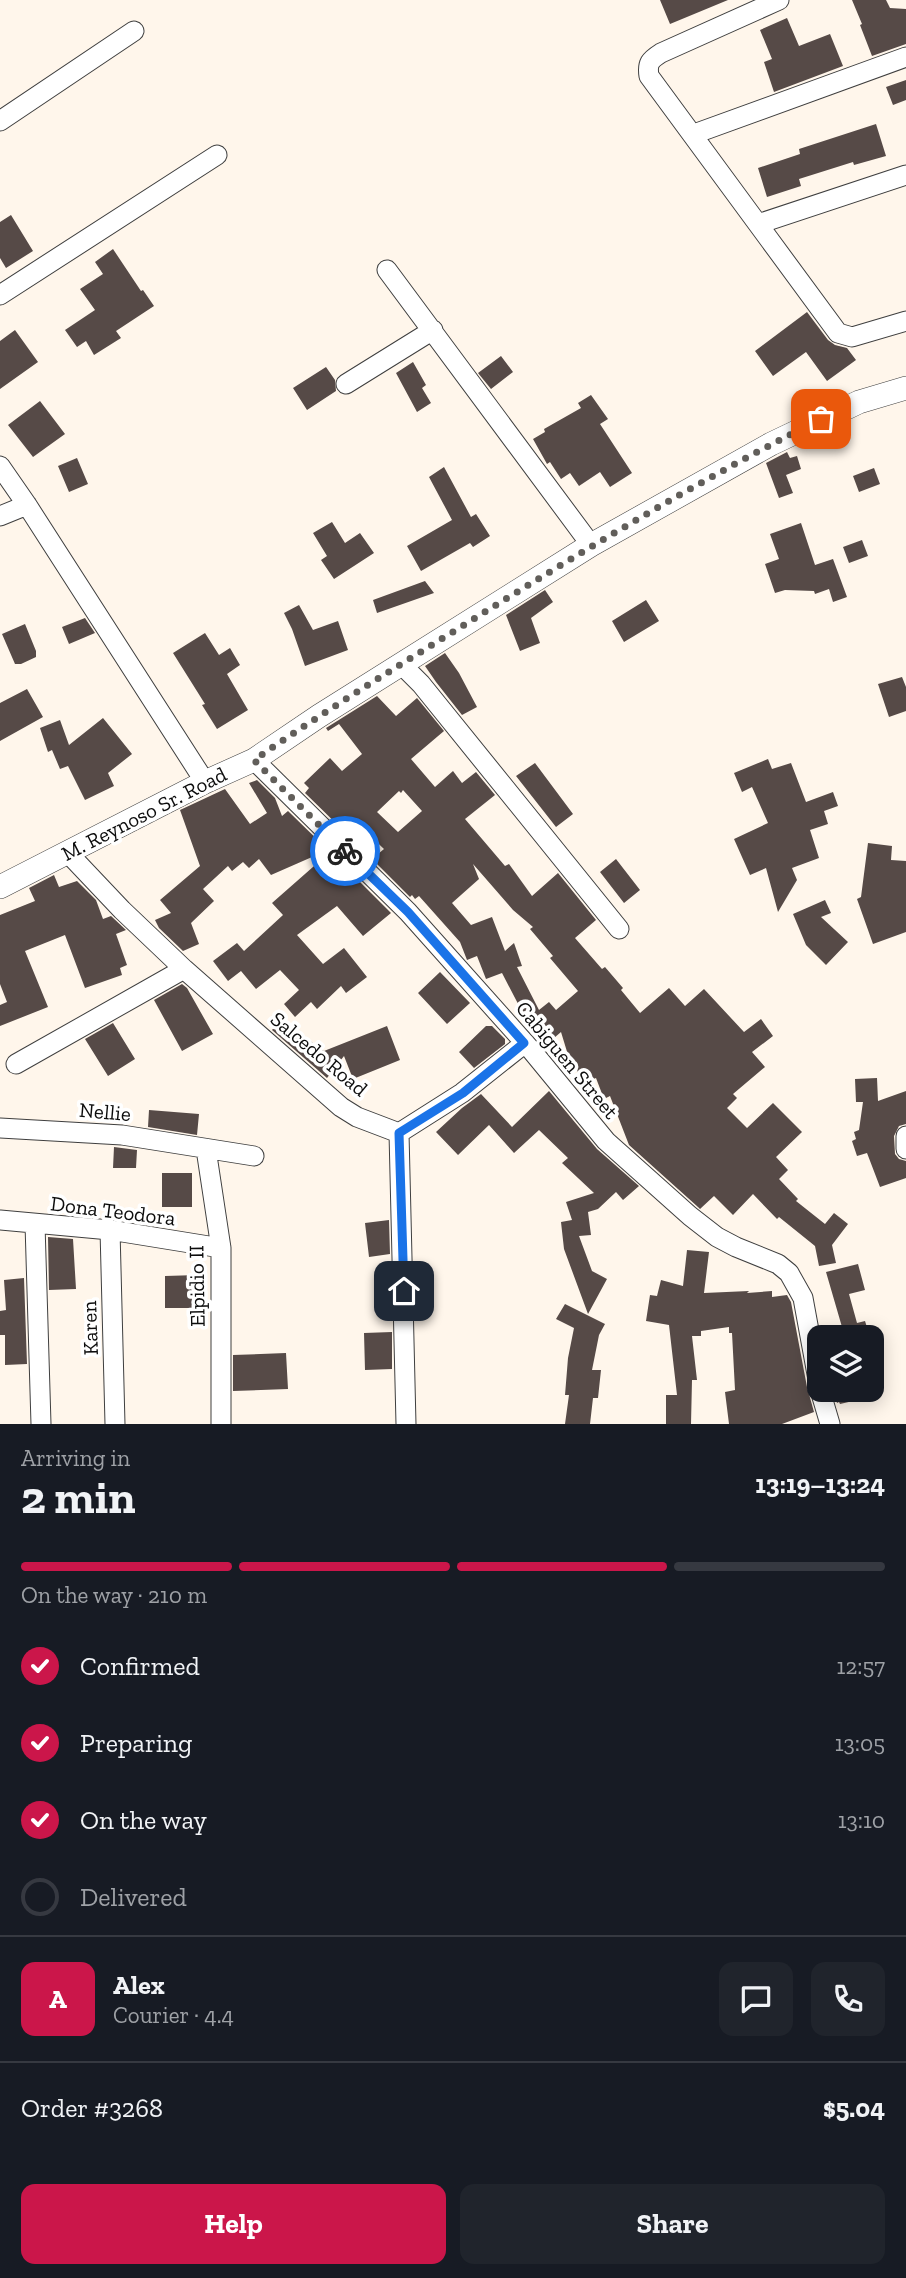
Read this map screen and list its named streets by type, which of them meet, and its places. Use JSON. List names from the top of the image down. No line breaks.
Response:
{"streets":{"street":["M. Reynoso Sr. Road","Salcedo Road","Cabiguen Street","Nellie","Dona Teodora","Elpidio II","Karen"]},"crossings":[["M. Reynoso Sr. Road","Salcedo Road"],["M. Reynoso Sr. Road","Cabiguen Street"],["Nellie","Elpidio II"],["Dona Teodora","Elpidio II"],["Dona Teodora","Karen"]],"page":{"heading":["2 min","Arriving in","13:19–13:24"],"panel":["Alex","Courier · 4.4","Order #3268","$5.04"],"bar":"On the way · 210 m","list":[["Confirmed","12:57"],["Preparing","13:05"],["On the way","13:10"],"Delivered"],"round":"A","buttons":["Help","Share"]}}
